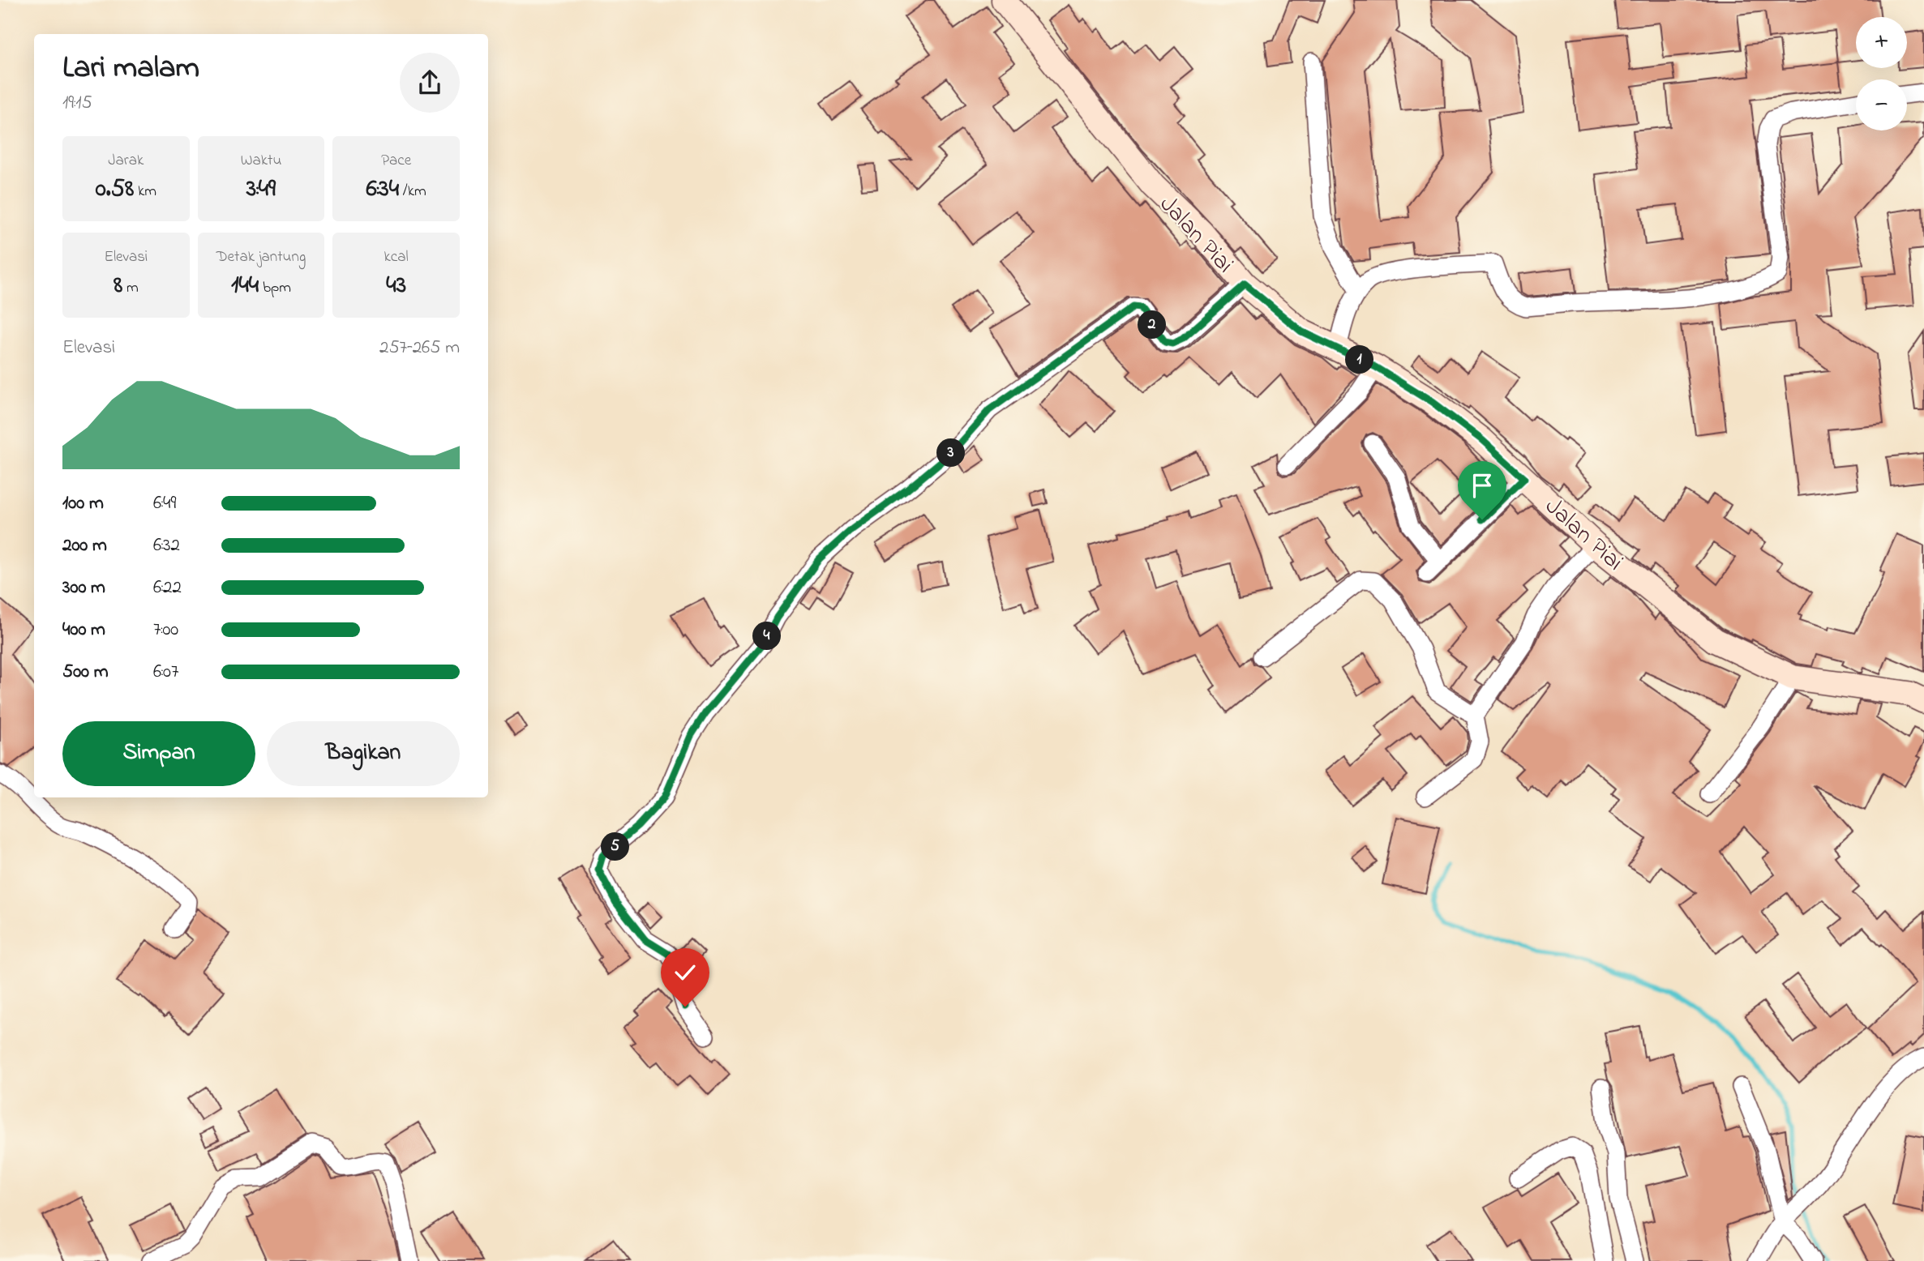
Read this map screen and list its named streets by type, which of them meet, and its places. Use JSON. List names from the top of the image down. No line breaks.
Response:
{"streets":{"street":["Jalan Piai"]},"page":{"map_buttons":["+","−"],"heading":["Lari malam","19:15"],"stats":[["Jarak","0.58 km"],["Waktu","3:49"],["Pace","6:34 /km"],["Elevasi","8 m"],["Detak jantung","144 bpm"],["kcal","43"]],"pins":["2","1","3","4","5"],"chart":["Elevasi","257–265 m"],"list":[{"name":"100 m","note":"6:49"},{"name":"200 m","note":"6:32"},{"name":"300 m","note":"6:22"},{"name":"400 m","note":"7:00"},{"name":"500 m","note":"6:07"}],"buttons":["Simpan","Bagikan"]}}
